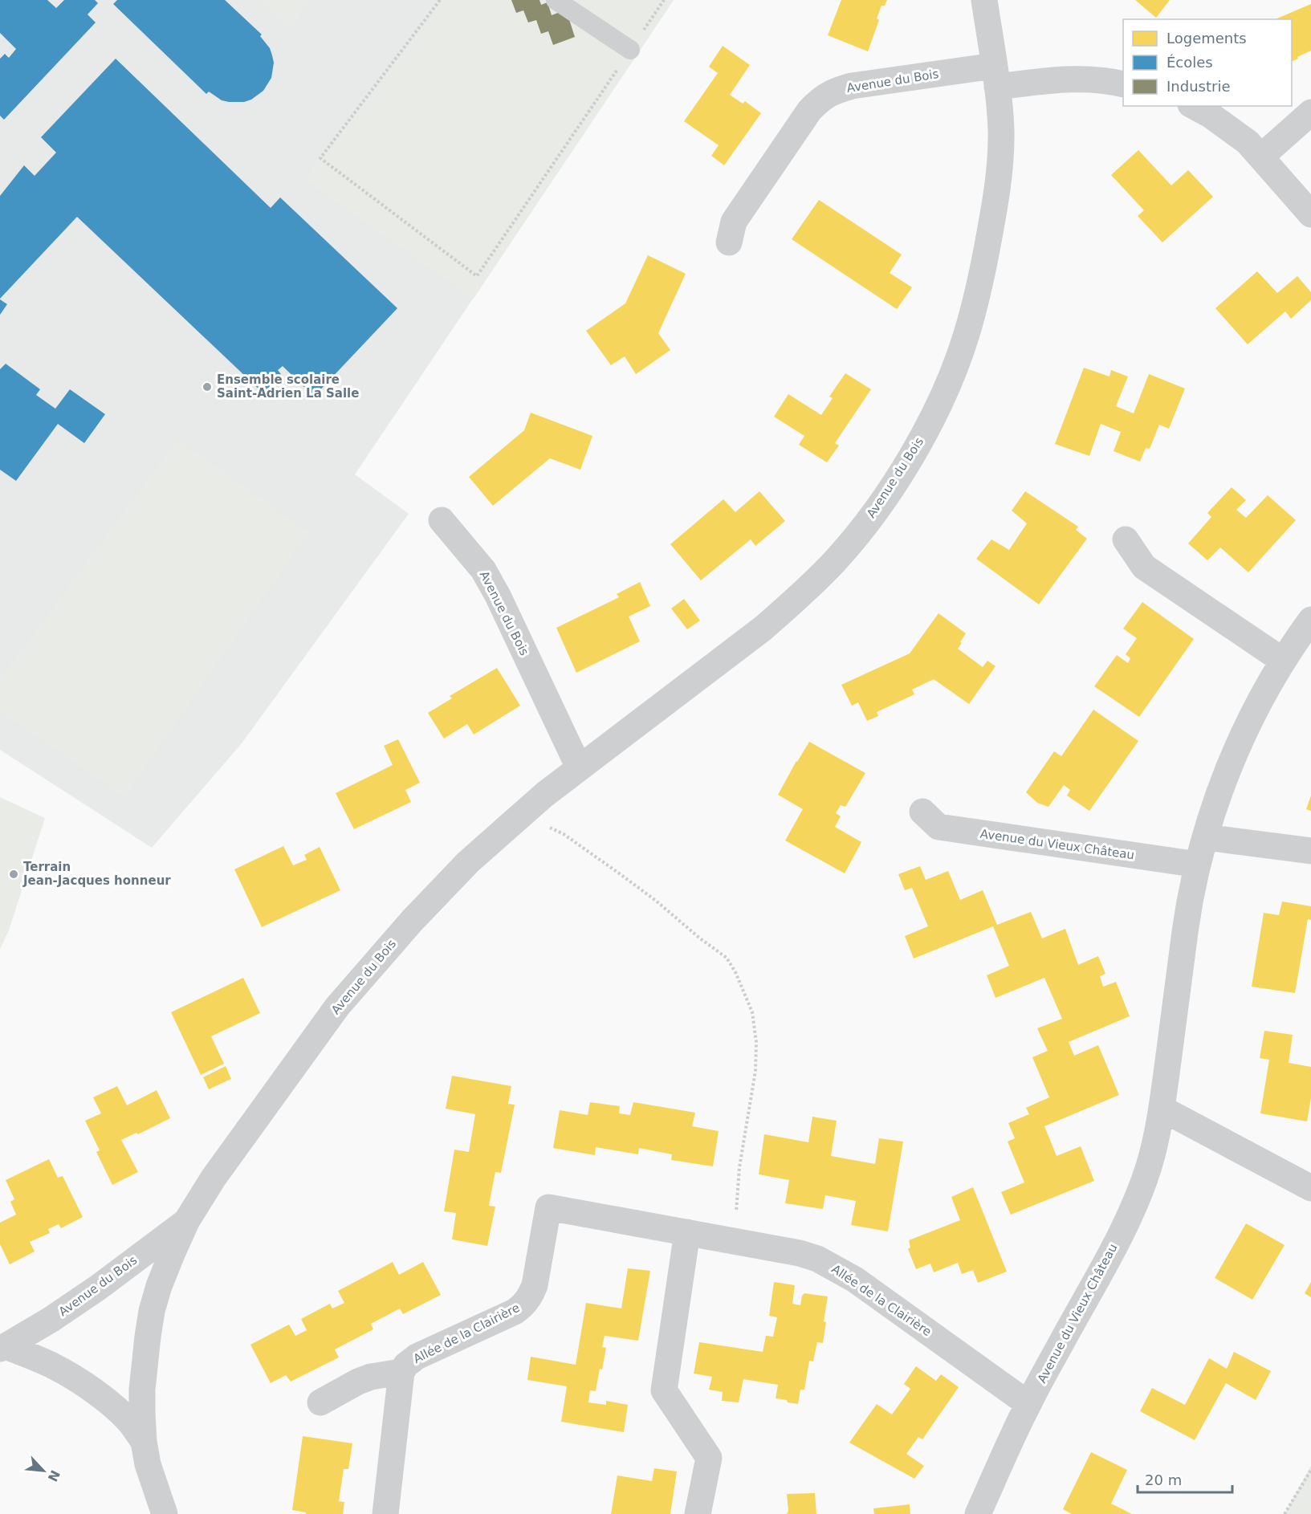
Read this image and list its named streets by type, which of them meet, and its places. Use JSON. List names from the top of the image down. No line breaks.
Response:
{"streets":{"street":["Avenue du Bois","Avenue du Vieux Château","Allée de la Clairière"]},"crossings":[["Avenue du Vieux Château","Allée de la Clairière"]],"places":["Ensemble scolaire Saint-Adrien La Salle","Terrain Jean-Jacques honneur"],"legend":["Logements","Écoles","Industrie"],"scale_bar":"20 m","north":"bottom right"}
